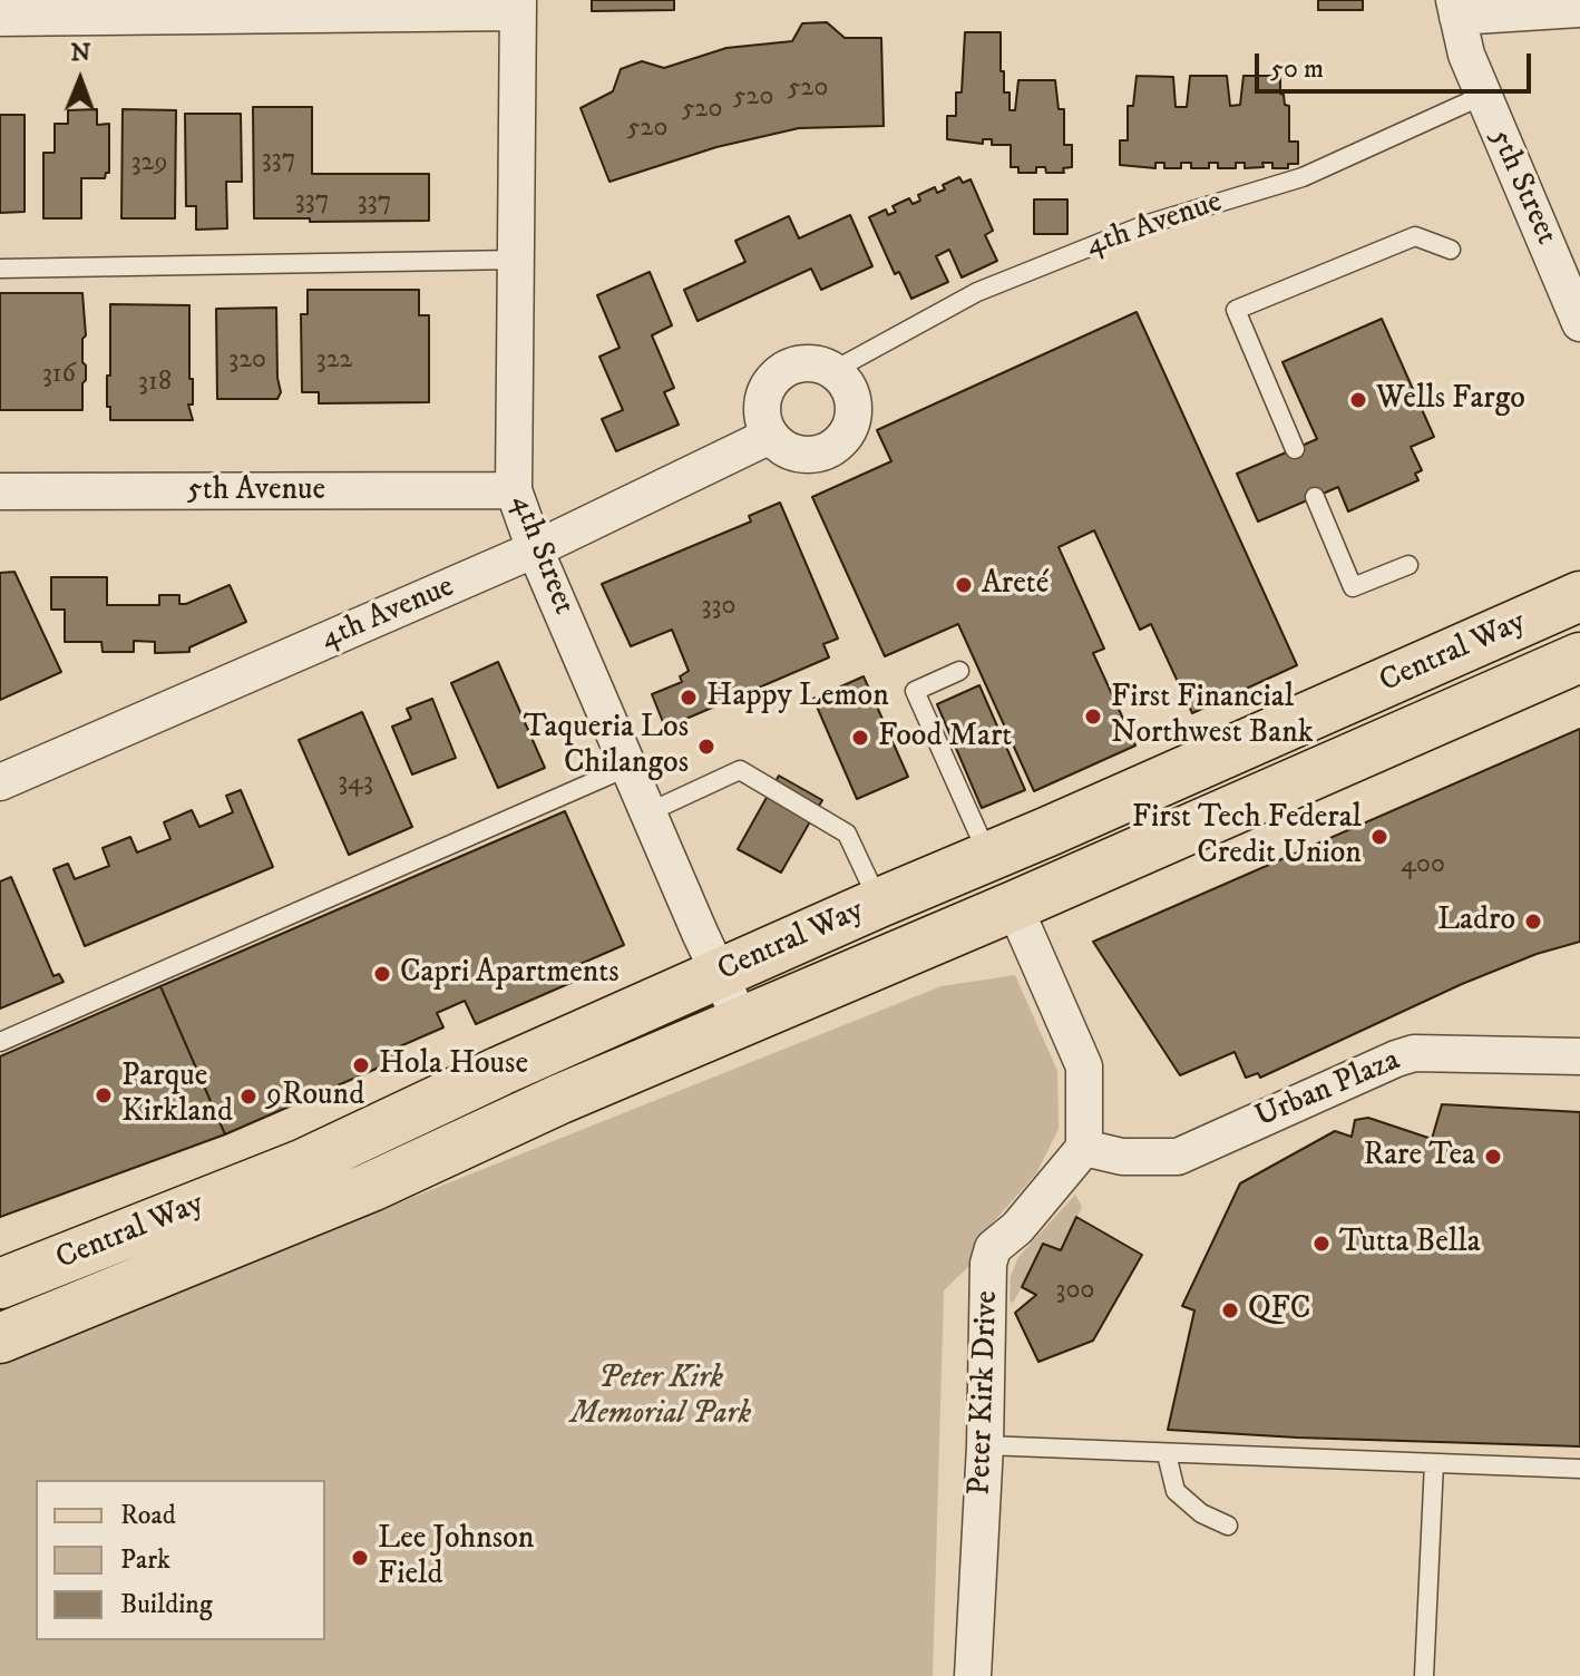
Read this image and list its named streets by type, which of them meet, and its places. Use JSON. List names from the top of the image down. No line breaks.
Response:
{"streets":{"main road":["Central Way"],"street":["5th Street","4th Avenue","5th Avenue","4th Street","Urban Plaza","Peter Kirk Drive"]},"crossings":[["5th Street","4th Avenue"],["4th Avenue","4th Street"],["5th Avenue","4th Street"],["4th Street","Central Way"],["Urban Plaza","Peter Kirk Drive"]],"parks":["Peter Kirk Memorial Park"],"places":["Wells Fargo","Areté","Happy Lemon","First Financial Northwest Bank","Food Mart","Taqueria Los Chilangos","First Tech Federal Credit Union","Ladro","Capri Apartments","Hola House","Parque Kirkland","9Round","Rare Tea","Tutta Bella","QFC","Lee Johnson Field"],"house_numbers":["520","520","520","520","337","329","337","337","320","322","316","318","330","343","400","300"],"legend":["Road","Park","Building"],"scale_bar":"50 m","north":"top"}
